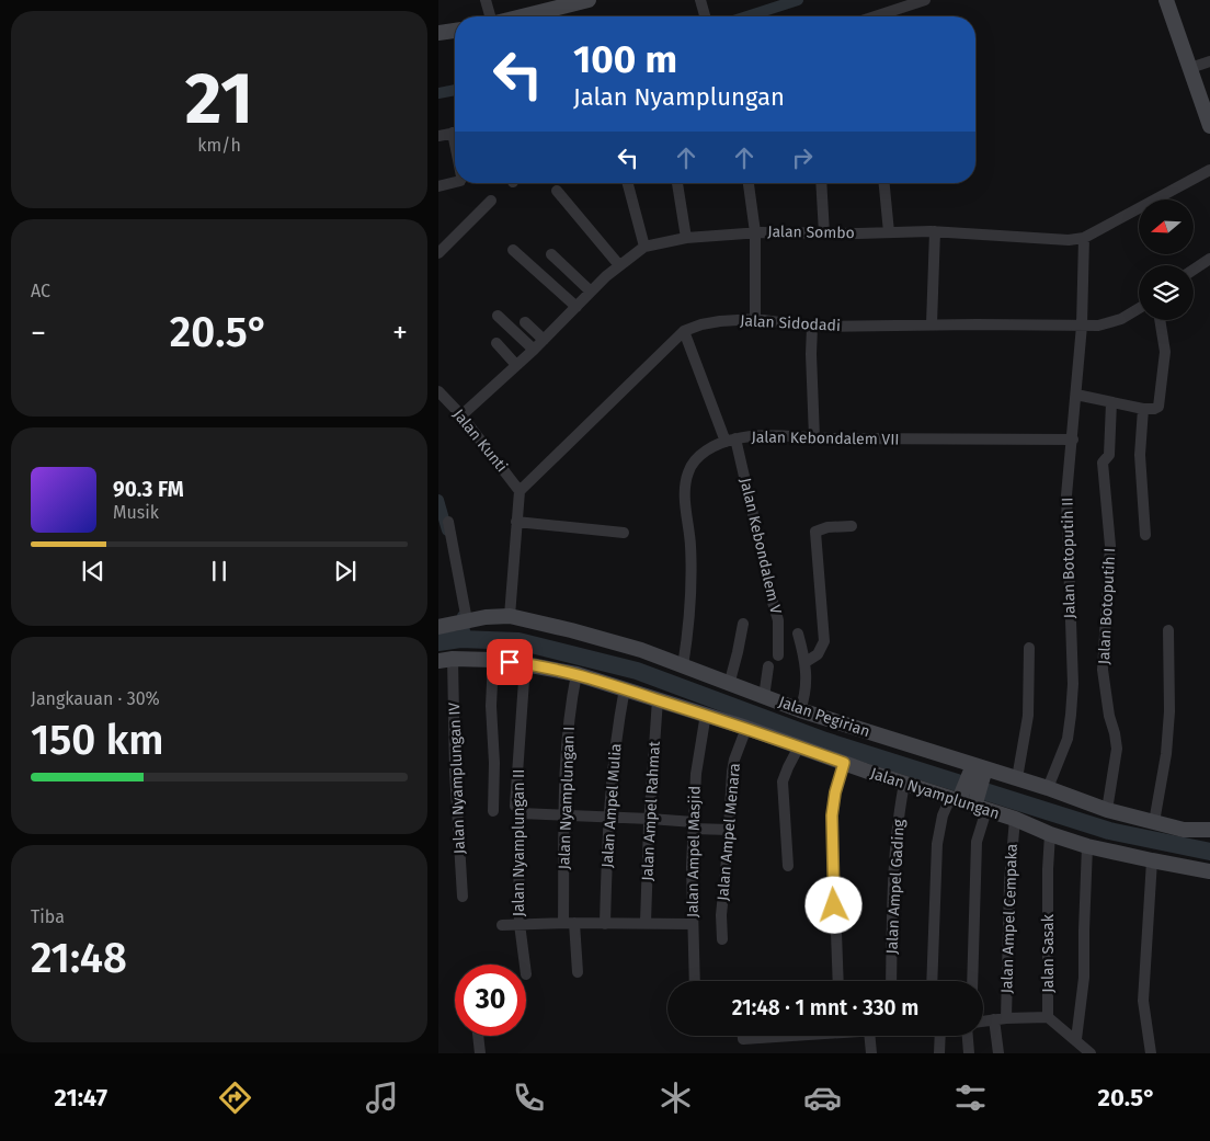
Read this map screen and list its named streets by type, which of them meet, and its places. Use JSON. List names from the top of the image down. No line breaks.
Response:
{"streets":{"main road":["Jalan Pegirian","Jalan Nyamplungan"],"street":["Jalan Sombo","Jalan Sidodadi","Jalan Kebondalem VII","Jalan Kunti","Jalan Kebondalem V","Jalan Botoputih II","Jalan Botoputih I","Jalan Nyamplungan IV","Jalan Nyamplungan I","Jalan Ampel Mulia","Jalan Ampel Rahmat","Jalan Ampel Menara","Jalan Nyamplungan II","Jalan Ampel Masjid","Jalan Ampel Gading","Jalan Ampel Cempaka","Jalan Sasak"]},"crossings":[["Jalan Sombo","Jalan Kunti"],["Jalan Sombo","Jalan Botoputih II"],["Jalan Sidodadi","Jalan Kunti"],["Jalan Sidodadi","Jalan Kebondalem V"],["Jalan Sidodadi","Jalan Botoputih II"],["Jalan Kebondalem VII","Jalan Kebondalem V"],["Jalan Kebondalem VII","Jalan Botoputih II"],["Jalan Kebondalem VII","Jalan Pegirian"],["Jalan Botoputih II","Jalan Pegirian"],["Jalan Botoputih I","Jalan Pegirian"],["Jalan Nyamplungan IV","Jalan Nyamplungan"],["Jalan Nyamplungan","Jalan Nyamplungan I"],["Jalan Nyamplungan","Jalan Ampel Mulia"],["Jalan Nyamplungan","Jalan Ampel Rahmat"],["Jalan Nyamplungan","Jalan Ampel Menara"],["Jalan Nyamplungan","Jalan Nyamplungan II"],["Jalan Nyamplungan","Jalan Ampel Masjid"],["Jalan Nyamplungan","Jalan Ampel Gading"],["Jalan Nyamplungan","Jalan Ampel Cempaka"],["Jalan Nyamplungan","Jalan Sasak"]],"north":"left","page":{"tile":[["21","km/h"],"AC",["Jangkauan · 30%","150 km"],["Tiba","21:48"]],"turn":["100 m","Jalan Nyamplungan"],"heat":["−","20.5°","+"],"song":["90.3 FM","Musik"],"limit":"30","trip":"21:48 · 1 mnt · 330 m","tabs":["21:47","20.5°"]}}
